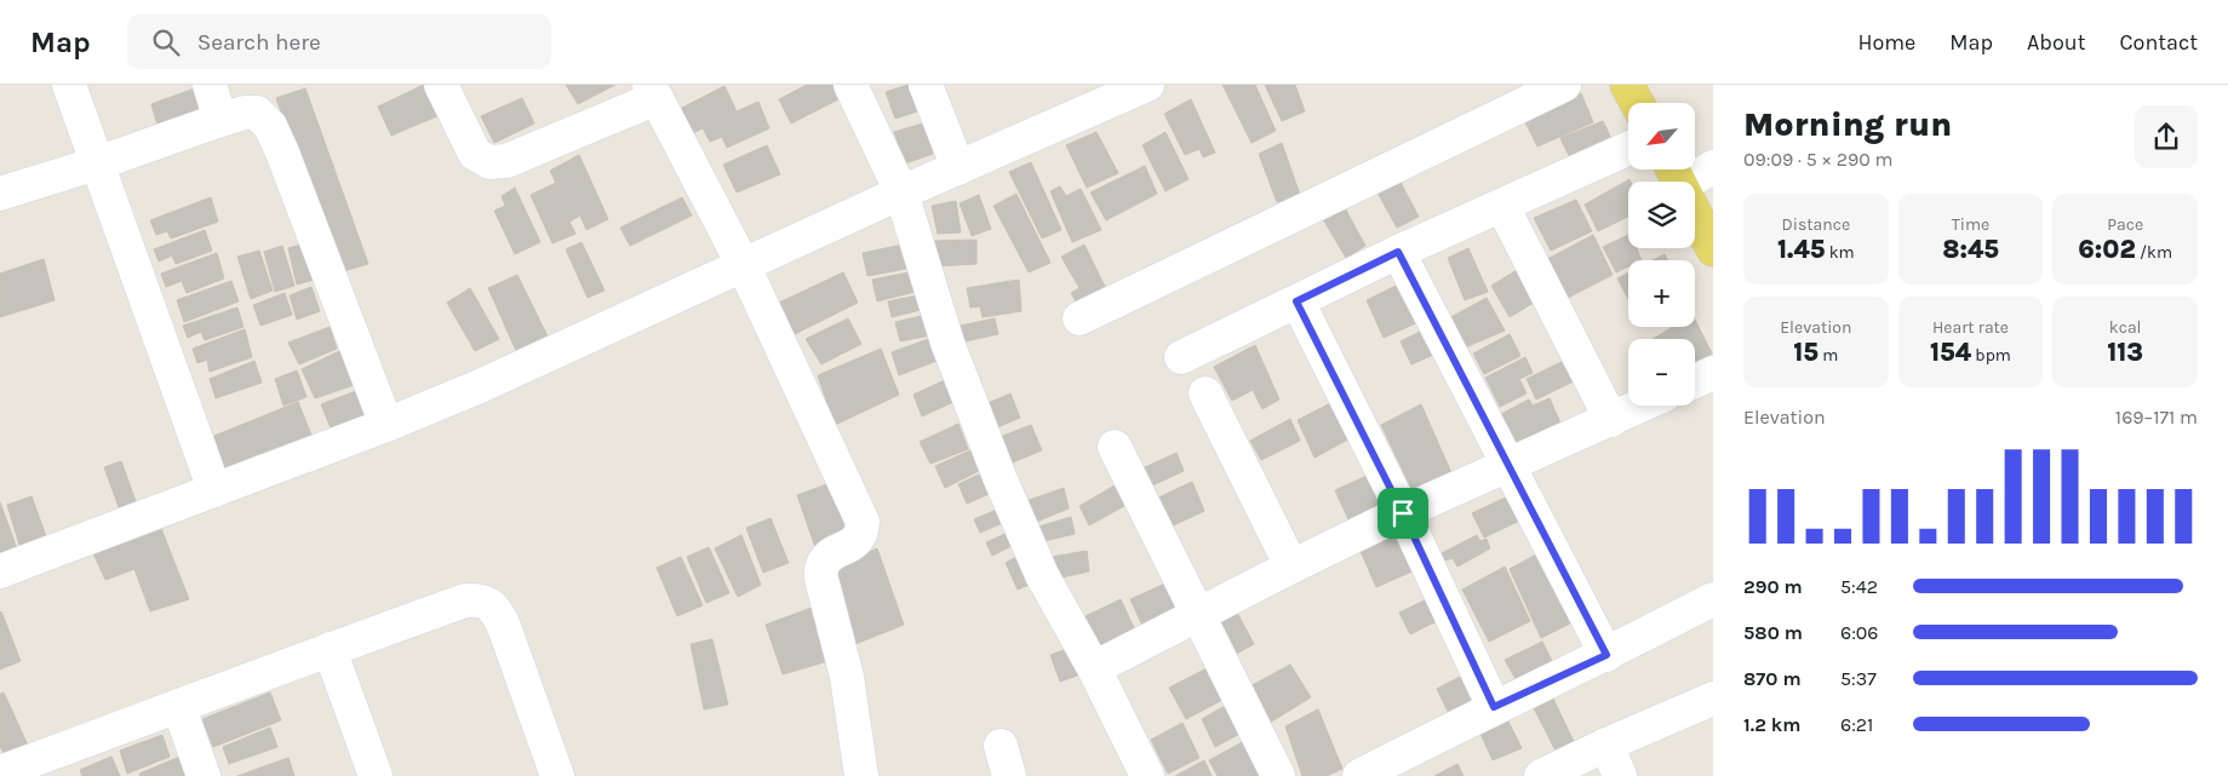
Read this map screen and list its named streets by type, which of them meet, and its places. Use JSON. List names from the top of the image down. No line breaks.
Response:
{"north":"bottom left","page":{"header":"Map","search":"Search here","nav":["Home","Map","About","Contact"],"heading":["Morning run","09:09 · 5 × 290 m"],"map_buttons":["+","−"],"stats":[["Distance","1.45 km"],["Time","8:45"],["Pace","6:02 /km"],["Elevation","15 m"],["Heart rate","154 bpm"],["kcal","113"]],"chart":["Elevation","169–171 m"],"list":[{"name":"290 m","note":"5:42"},{"name":"580 m","note":"6:06"},{"name":"870 m","note":"5:37"},{"name":"1.2 km","note":"6:21"}]}}
